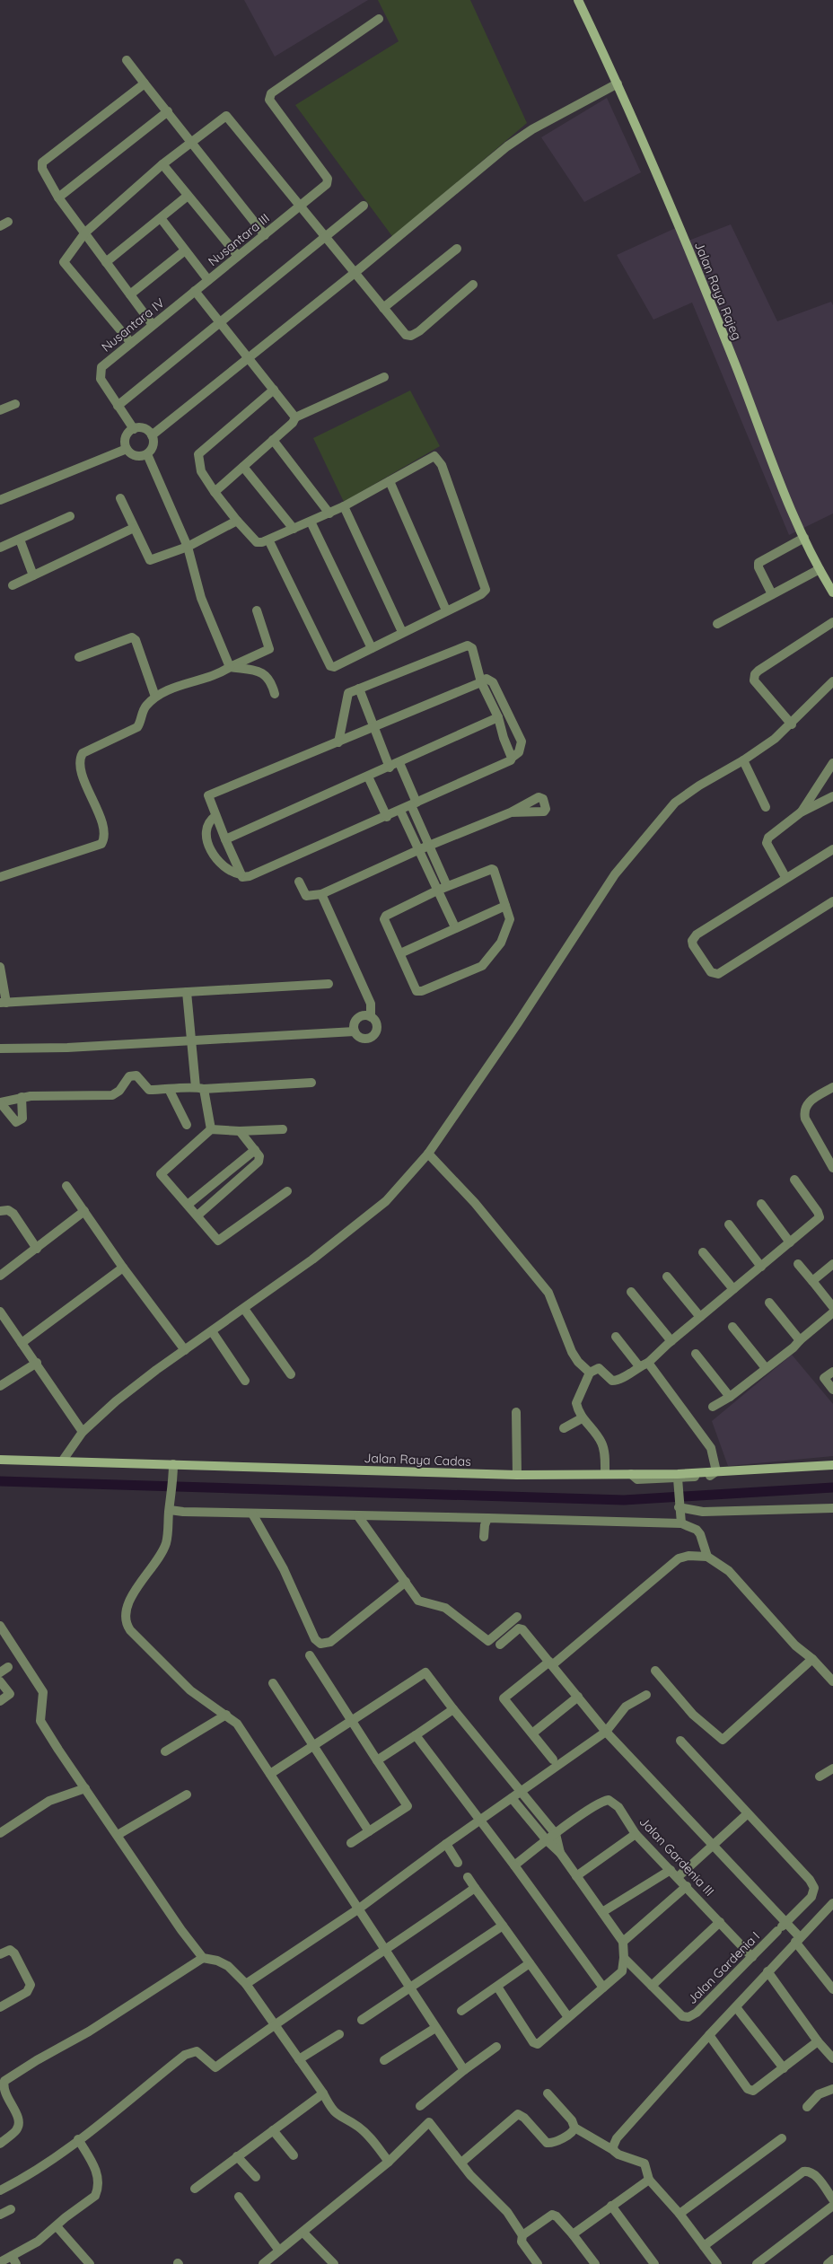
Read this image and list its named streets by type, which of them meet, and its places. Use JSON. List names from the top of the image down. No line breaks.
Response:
{"streets":{"street":["Nusantara III","Jalan Raya Rajeg","Nusantara IV","Jalan Raya Cadas","Jalan Gardenia III","Jalan Gardenia I"]},"crossings":[["Nusantara III","Nusantara IV"],["Jalan Gardenia III","Jalan Gardenia I"]]}
